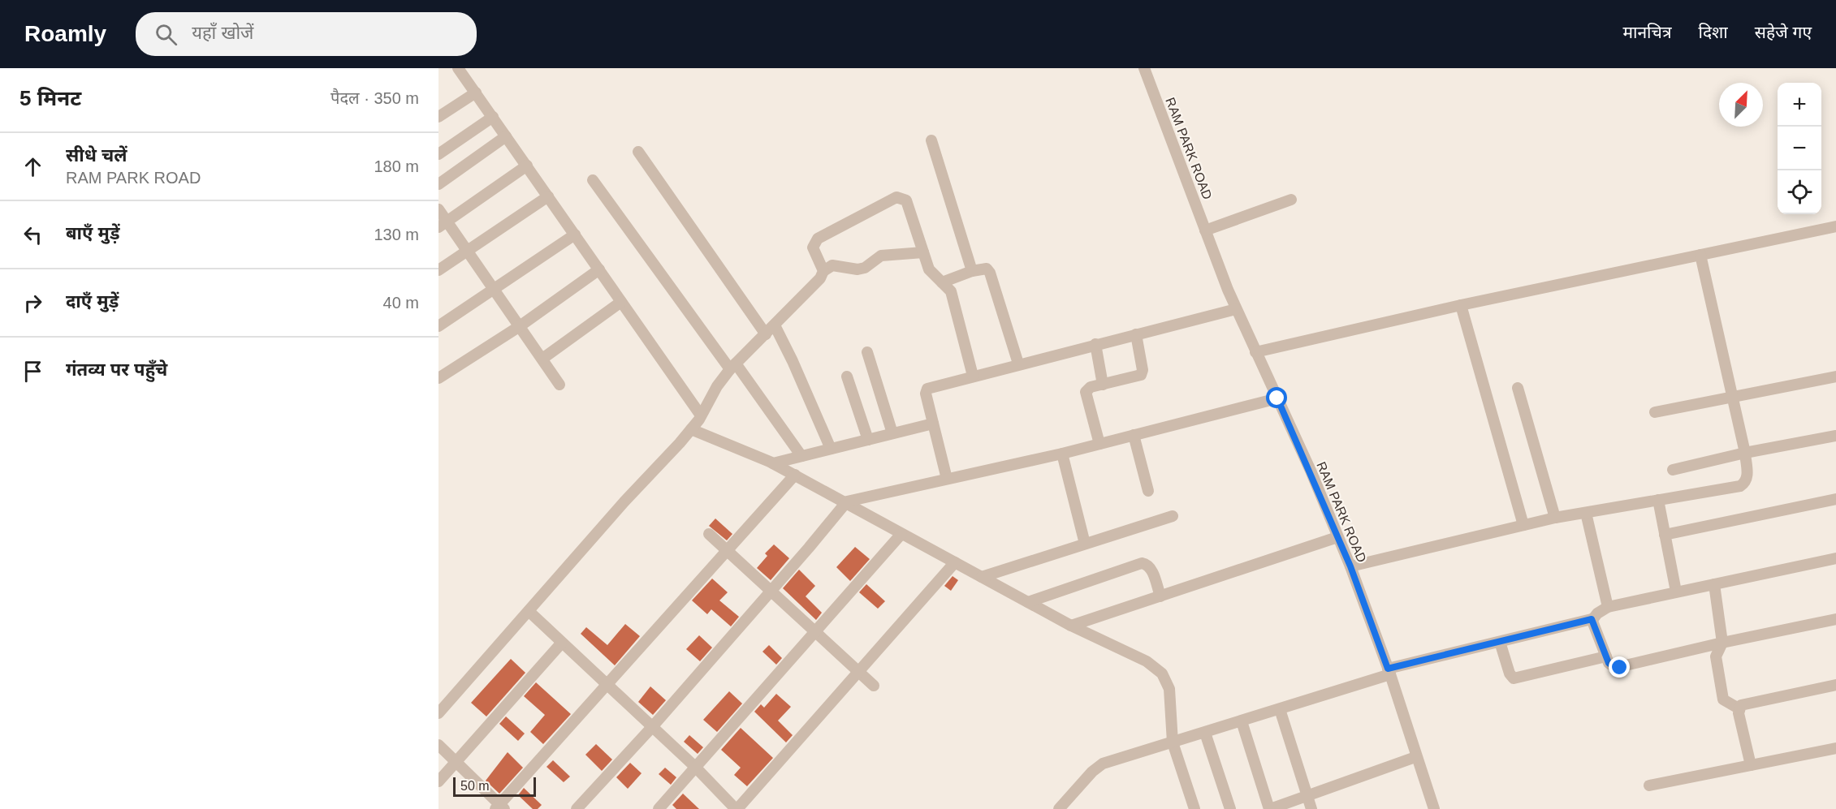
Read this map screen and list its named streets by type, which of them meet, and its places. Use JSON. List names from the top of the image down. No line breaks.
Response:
{"streets":{"street":["RAM PARK ROAD"]},"scale_bar":"50 m","north":"top right","page":{"header":"Roamly","search":"यहाँ खोजें","nav":["मानचित्र","दिशा","सहेजे गए"],"heading":["5 मिनट","पैदल · 350 m"],"map_buttons":["+","−"],"list":[["सीधे चलें","RAM PARK ROAD","180 m"],["बाएँ मुड़ें","130 m"],["दाएँ मुड़ें","40 m"],"गंतव्य पर पहुँचे"],"scale":"50 m"}}
